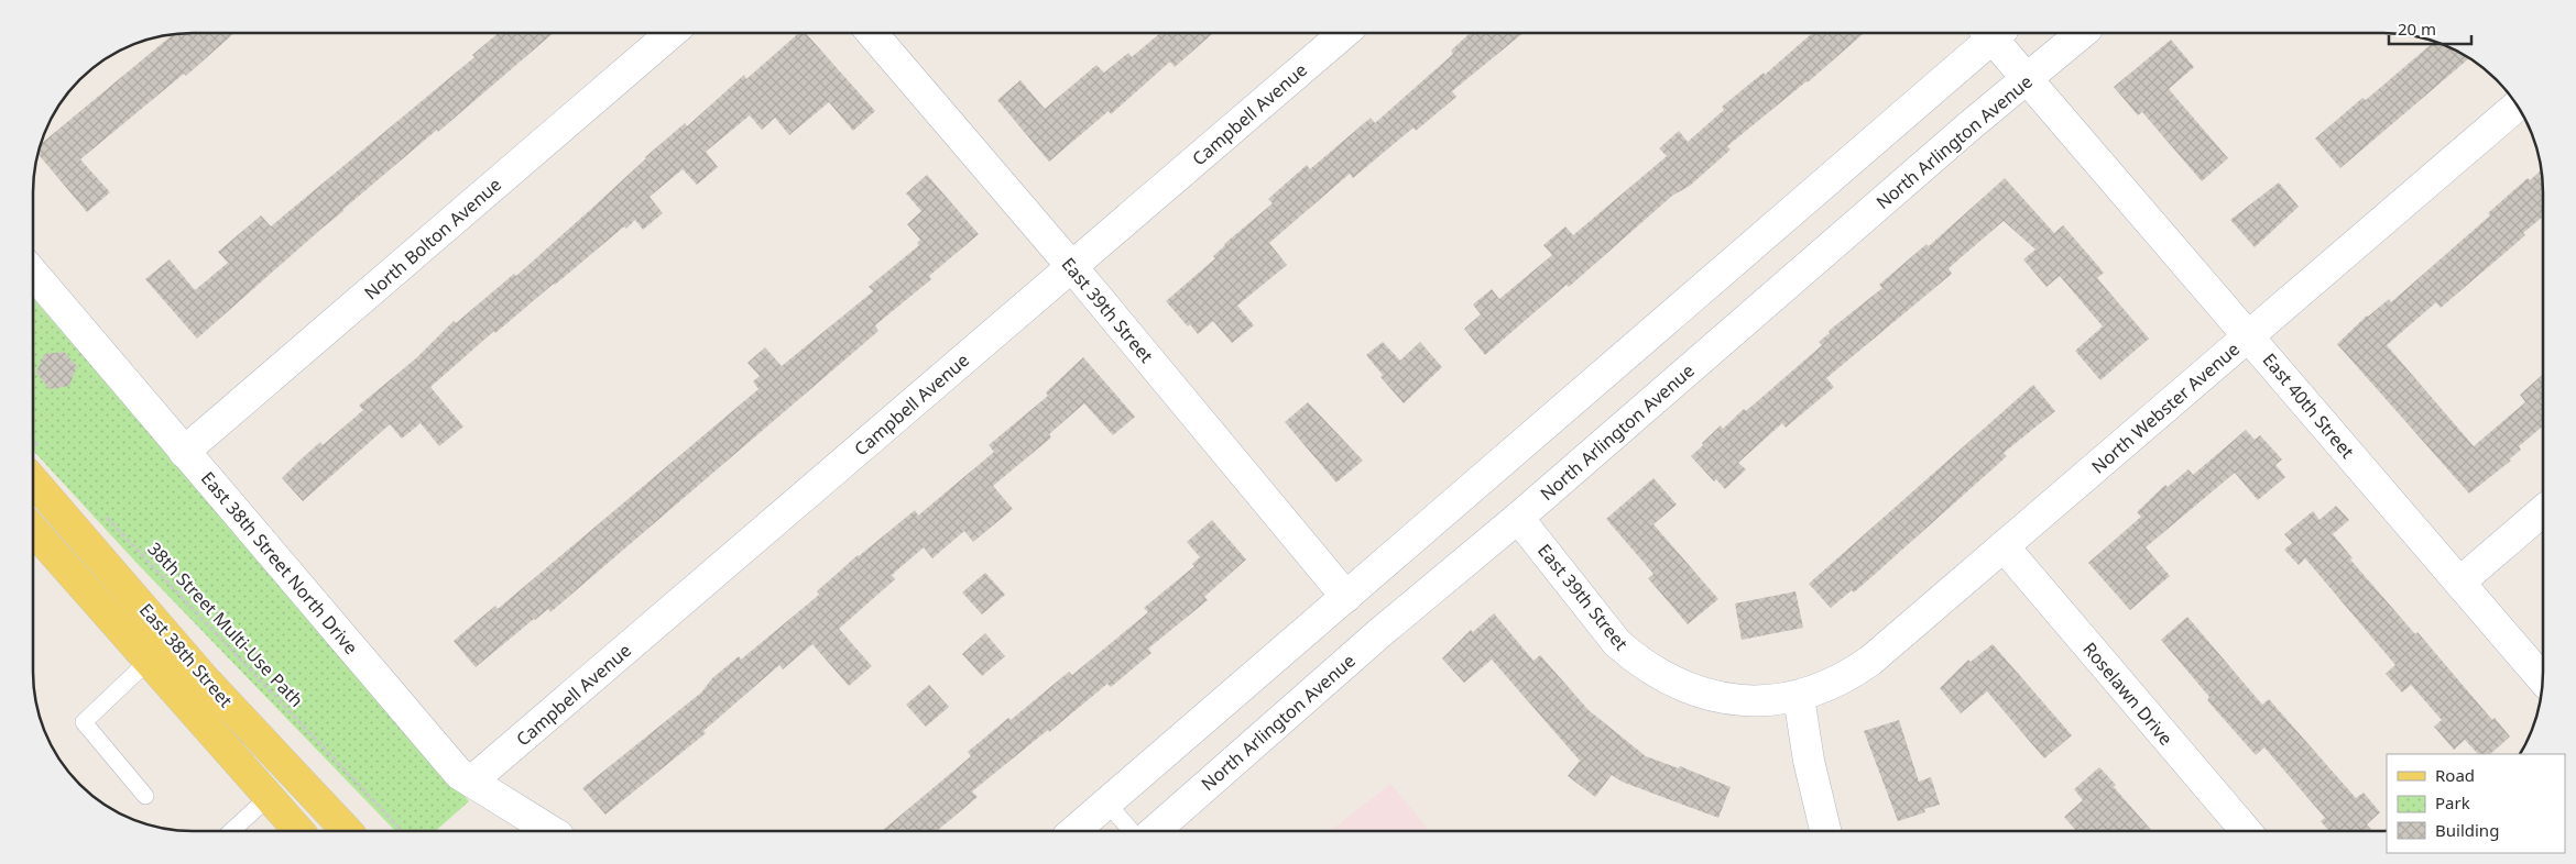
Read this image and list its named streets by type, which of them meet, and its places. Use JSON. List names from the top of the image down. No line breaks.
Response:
{"streets":{"main road":["East 38th Street"],"street":["Campbell Avenue","North Arlington Avenue","North Bolton Avenue","East 39th Street","East 40th Street","North Webster Avenue","East 38th Street North Drive","Roselawn Drive"],"path":["38th Street Multi-Use Path"]},"crossings":[["Campbell Avenue","East 39th Street"],["Campbell Avenue","East 38th Street North Drive"],["North Arlington Avenue","East 39th Street"],["North Arlington Avenue","East 40th Street"],["North Bolton Avenue","East 38th Street North Drive"],["East 39th Street","North Webster Avenue"],["East 40th Street","North Webster Avenue"],["North Webster Avenue","Roselawn Drive"]],"legend":["Road","Park","Building"],"scale_bar":"20 m"}
